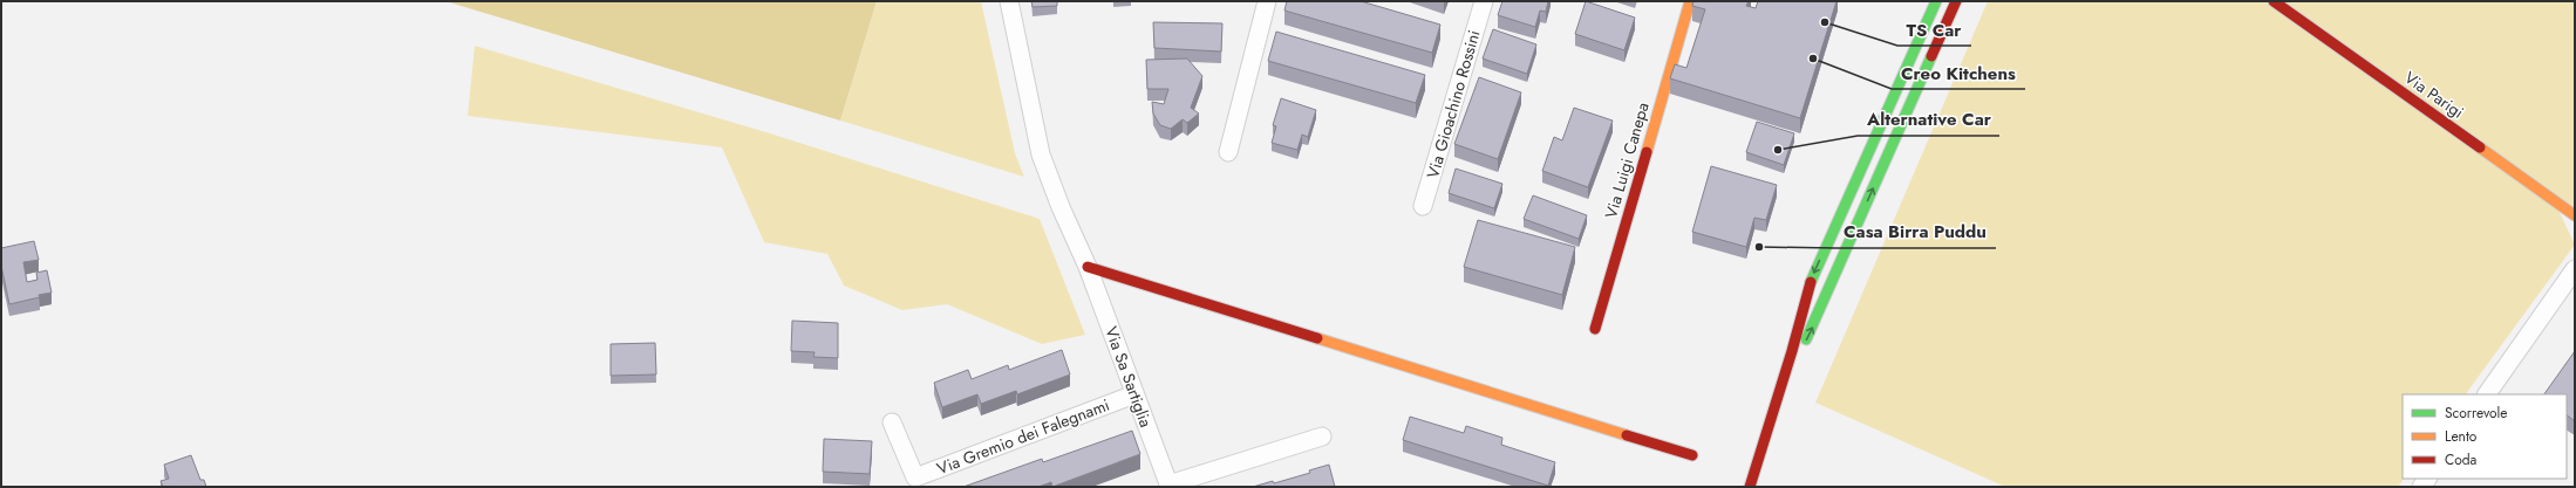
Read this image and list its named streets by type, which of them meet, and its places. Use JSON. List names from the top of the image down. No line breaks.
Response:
{"streets":{"street":["Via Parigi","Via Gioachino Rossini","Via Luigi Canepa","Via Sa Sartiglia","Via Gremio dei Falegnami"]},"crossings":[["Via Sa Sartiglia","Via Gremio dei Falegnami"]],"places":["TS Car","Creo Kitchens","Alternative Car","Casa Birra Puddu"],"legend":["Scorrevole","Lento","Coda"]}
